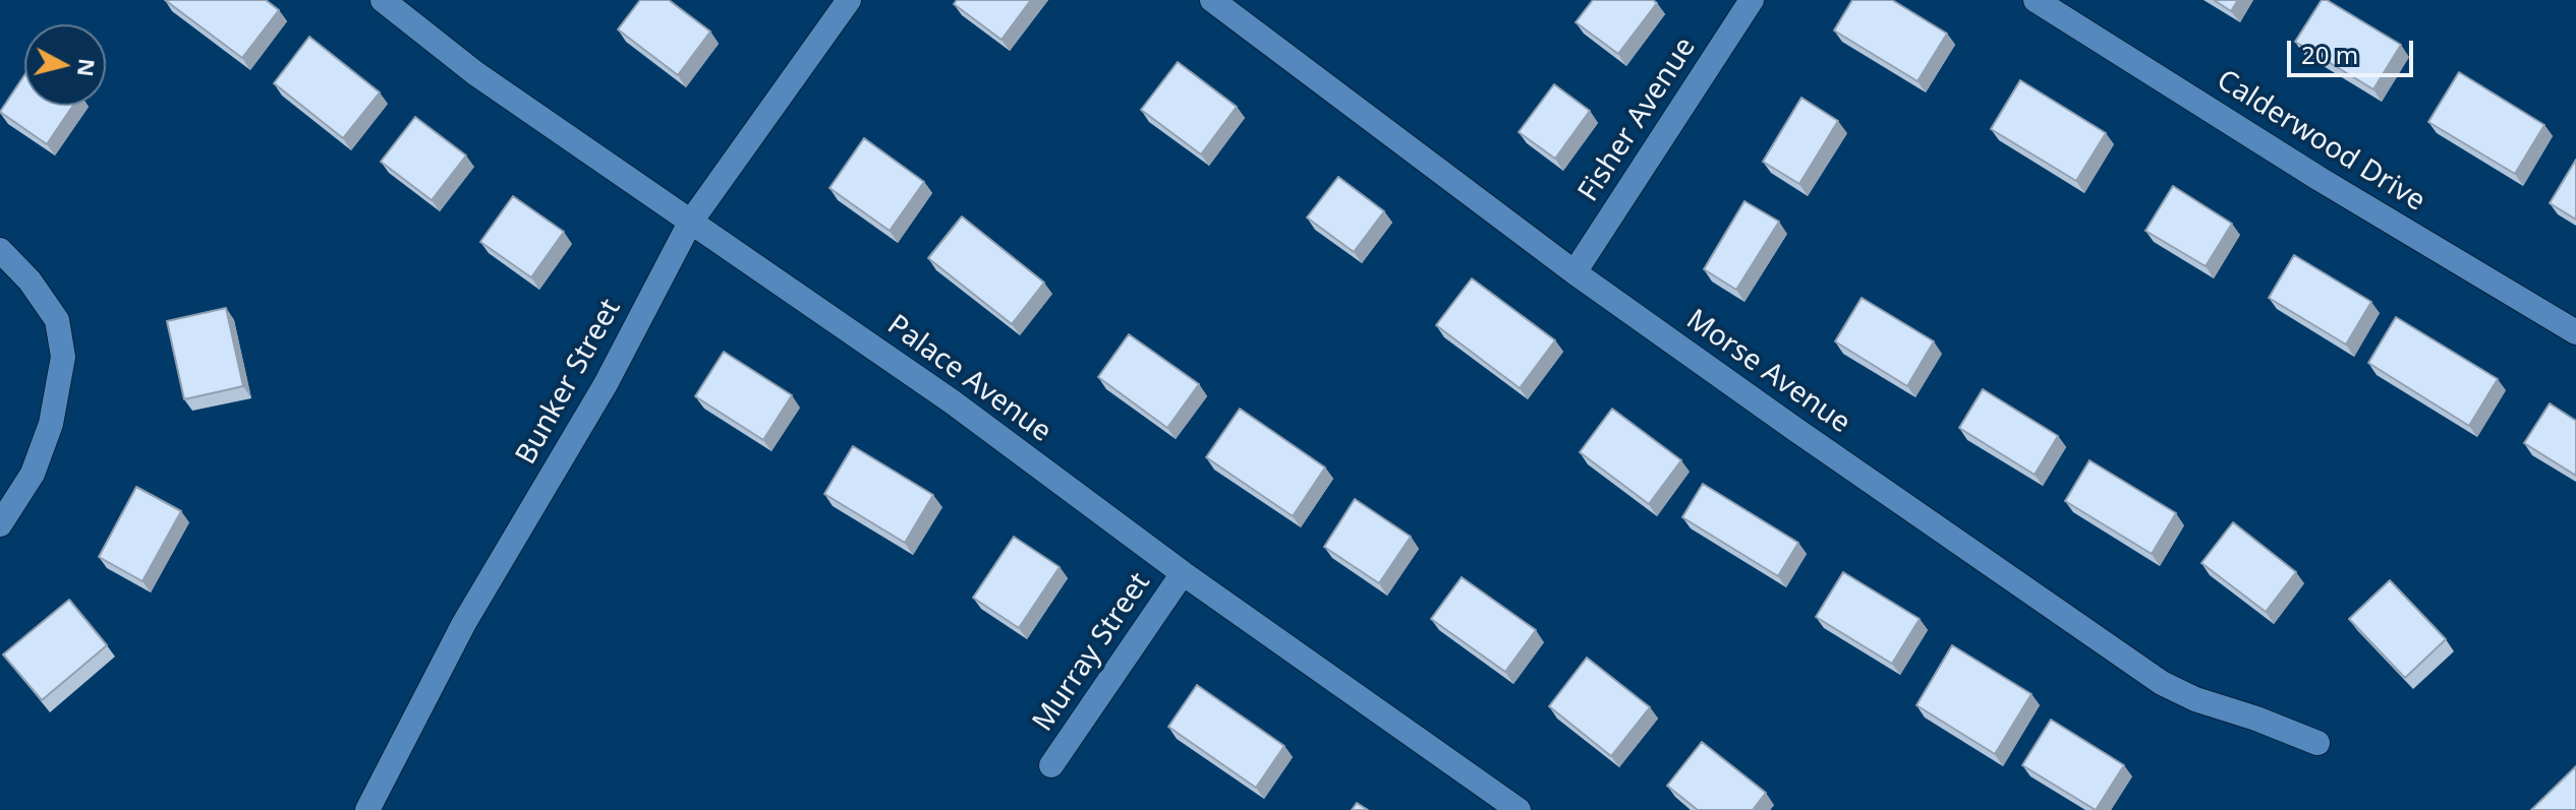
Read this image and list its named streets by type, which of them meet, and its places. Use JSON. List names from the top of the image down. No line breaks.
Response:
{"streets":{"street":["Fisher Avenue","Calderwood Drive","Morse Avenue","Palace Avenue","Bunker Street","Murray Street"]},"crossings":[["Fisher Avenue","Morse Avenue"],["Palace Avenue","Bunker Street"],["Palace Avenue","Murray Street"]],"scale_bar":"20 m","north":"right"}
